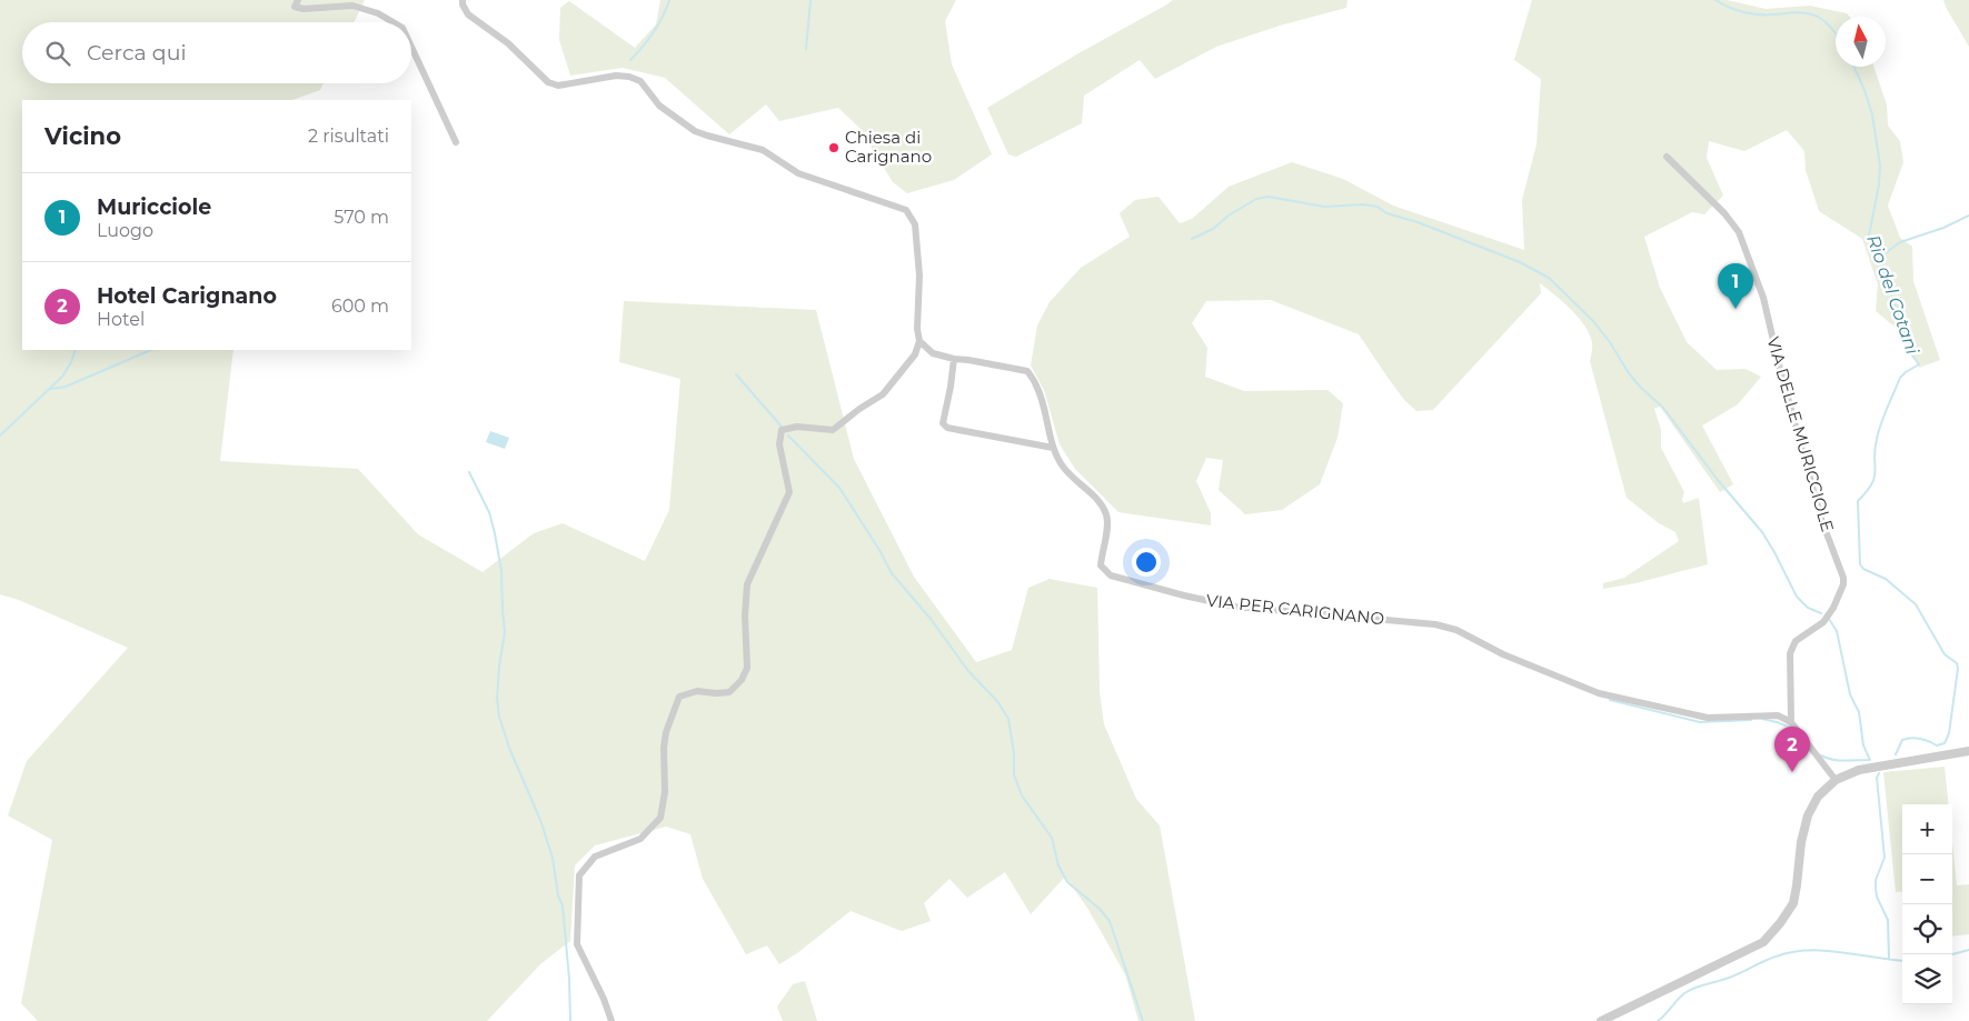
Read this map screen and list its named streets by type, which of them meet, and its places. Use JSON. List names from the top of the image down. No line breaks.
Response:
{"streets":{"street":["VIA DELLE MURICCIOLE","VIA PER CARIGNANO"]},"crossings":[["VIA DELLE MURICCIOLE","VIA PER CARIGNANO"]],"water":["Rio del Cotani"],"places":["Chiesa di Carignano"],"north":"top","page":{"search":"Cerca qui","heading":["Vicino","2 risultati"],"list":[{"mark":"1","name":"Muricciole","note":"Luogo","value":"570 m"},{"mark":"2","name":"Hotel Carignano","note":"Hotel","value":"600 m"}],"pins":["1","2"],"map_buttons":["+","−"]}}
